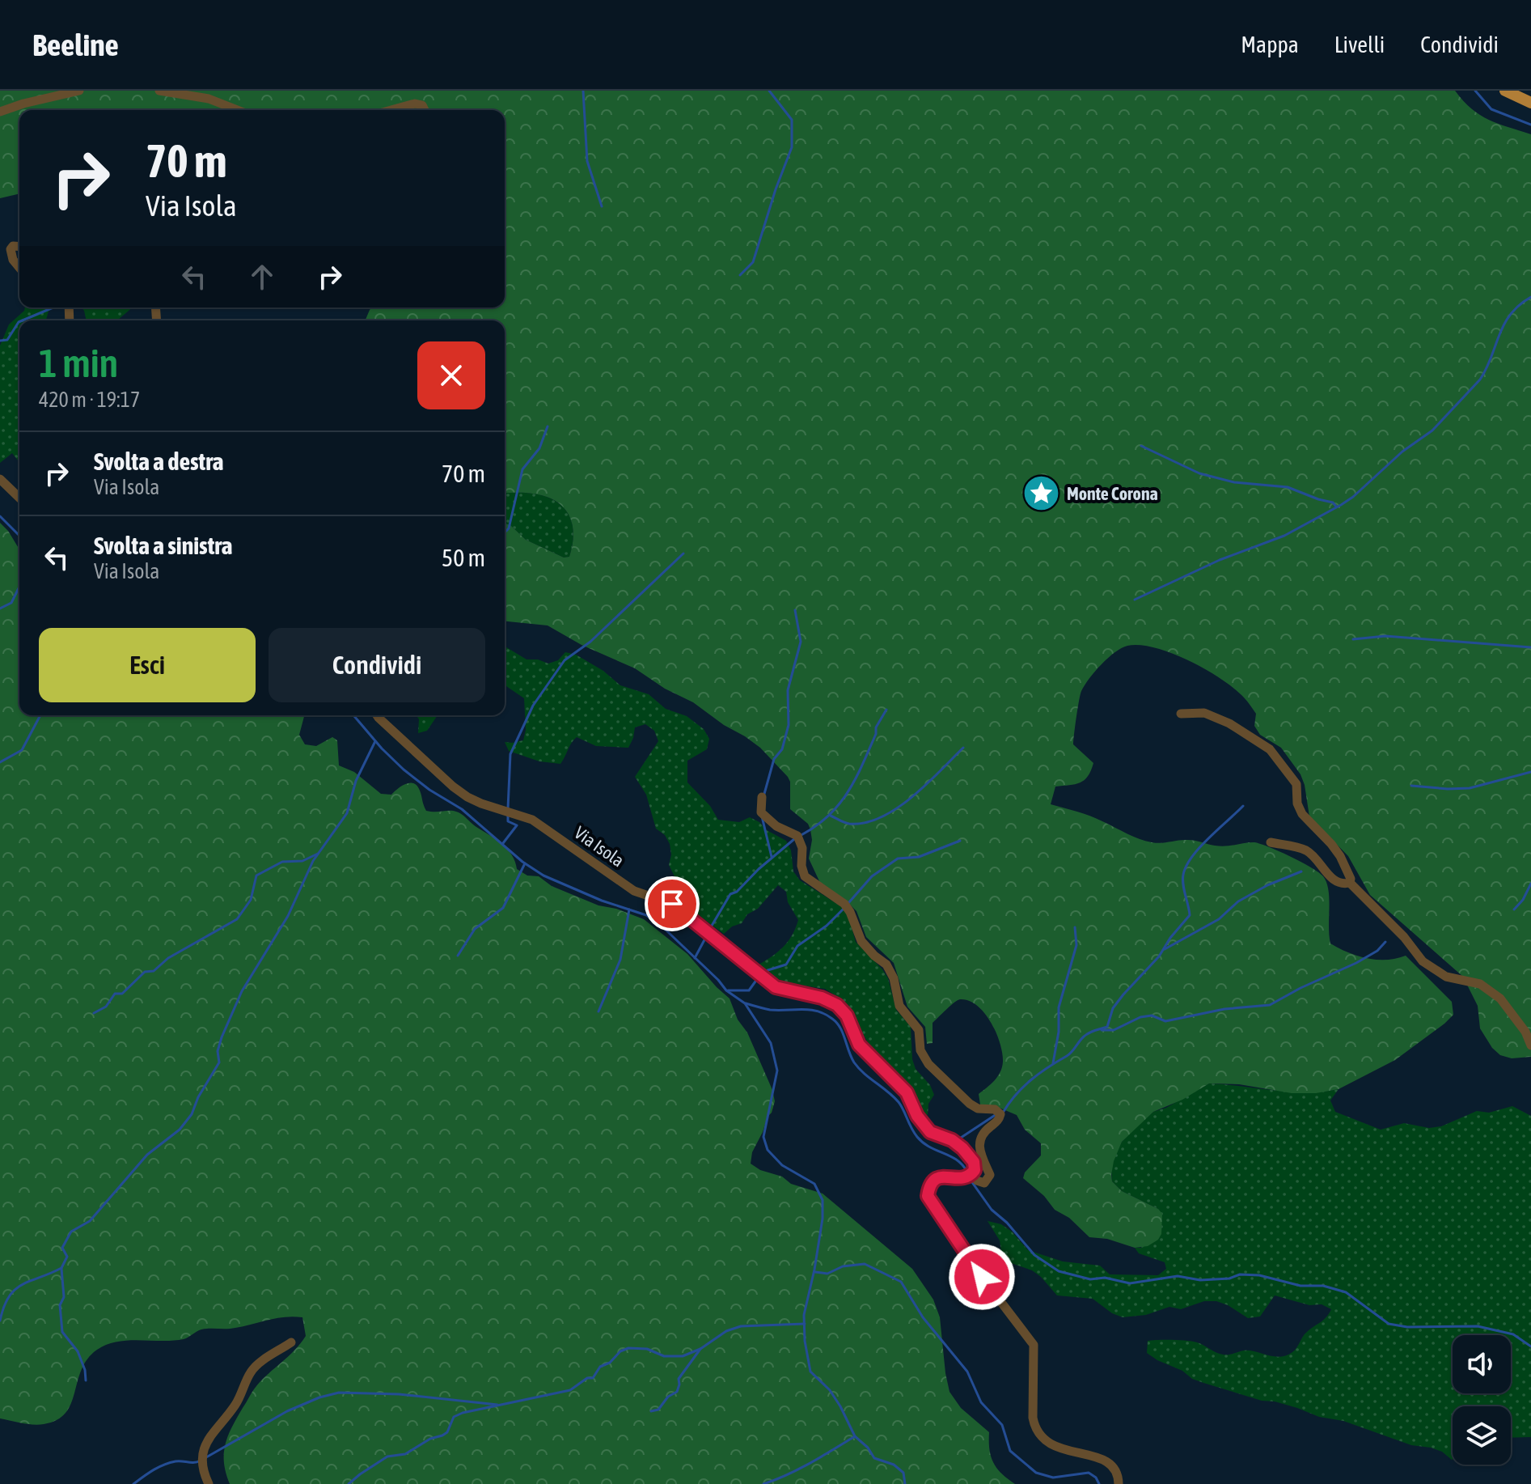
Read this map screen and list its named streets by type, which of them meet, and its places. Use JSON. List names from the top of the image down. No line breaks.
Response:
{"streets":{"street":["Via Isola"]},"places":{"place":["Monte Corona"]},"page":{"header":"Beeline","nav":["Mappa","Livelli","Condividi"],"turn":["70 m","Via Isola"],"heading":["1 min","420 m · 19:17"],"list":[{"name":"Svolta a destra","note":"Via Isola","value":"70 m"},{"name":"Svolta a sinistra","note":"Via Isola","value":"50 m"}],"buttons":["Esci","Condividi"]}}
